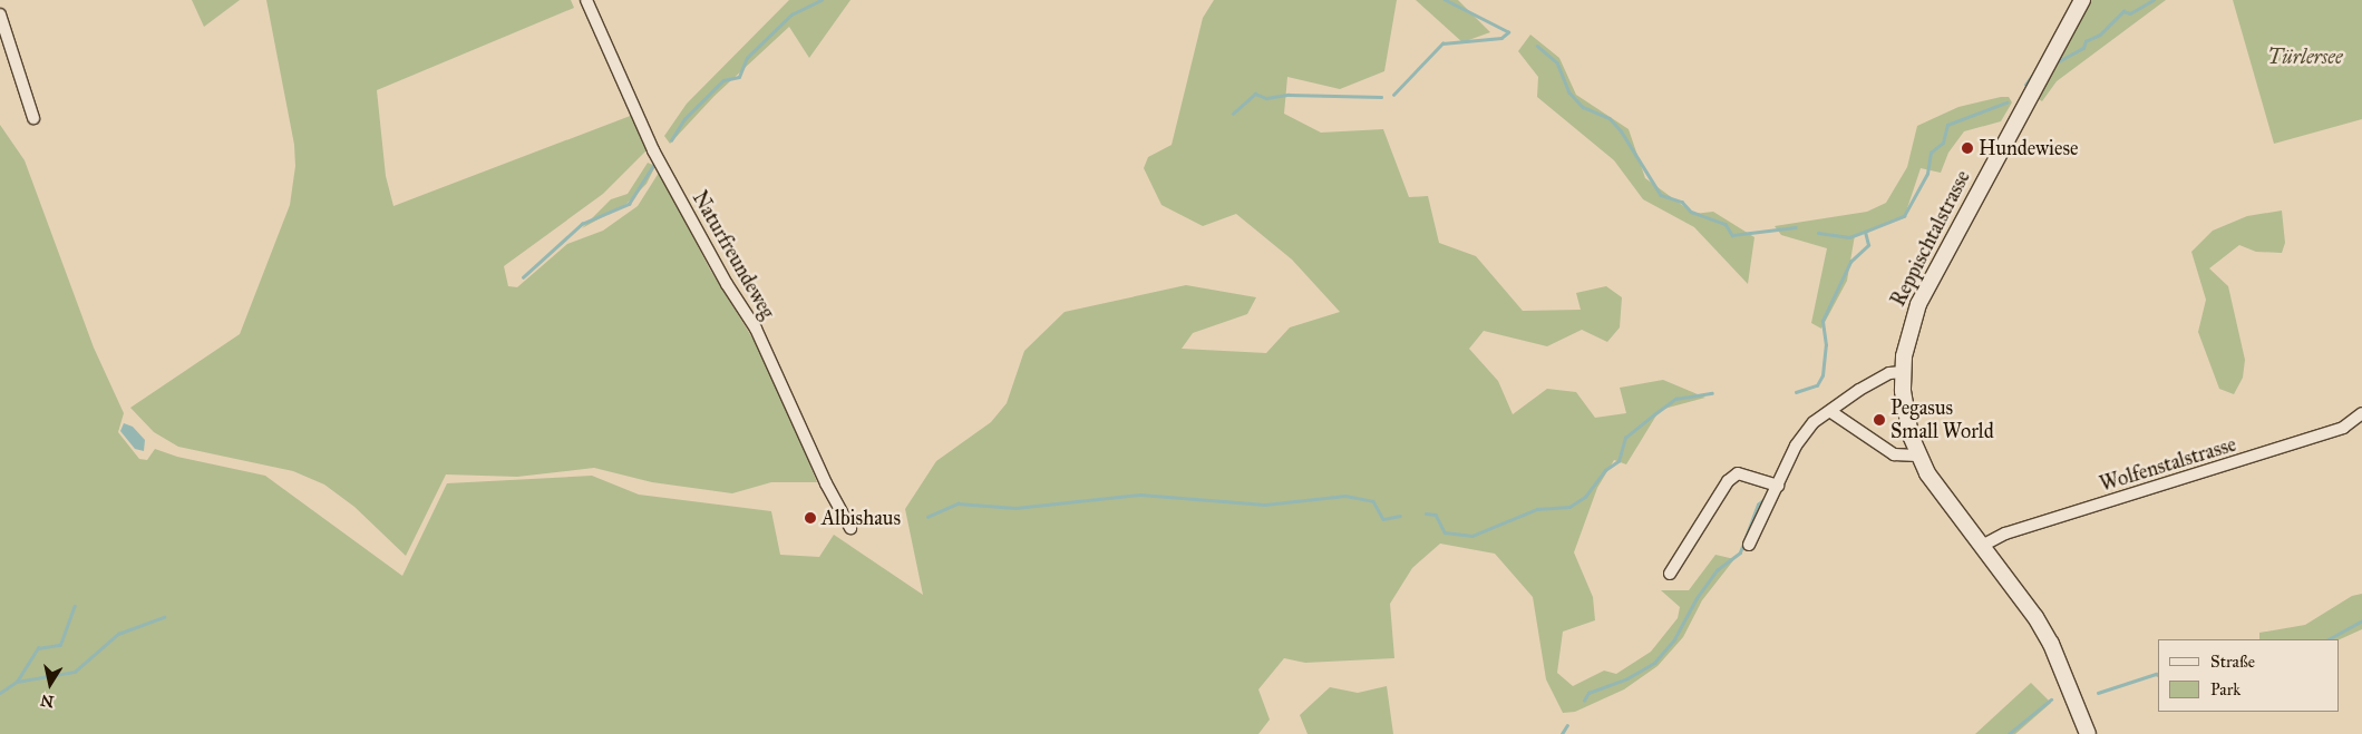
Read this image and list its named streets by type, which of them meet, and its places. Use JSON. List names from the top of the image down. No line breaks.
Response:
{"streets":{"main road":["Reppischtalstrasse"],"street":["Naturfreundeweg","Wolfenstalstrasse"]},"crossings":[["Reppischtalstrasse","Wolfenstalstrasse"]],"parks":["Türlersee"],"places":["Hundewiese","Pegasus Small World","Albishaus"],"legend":["Straße","Park"],"north":"bottom"}
